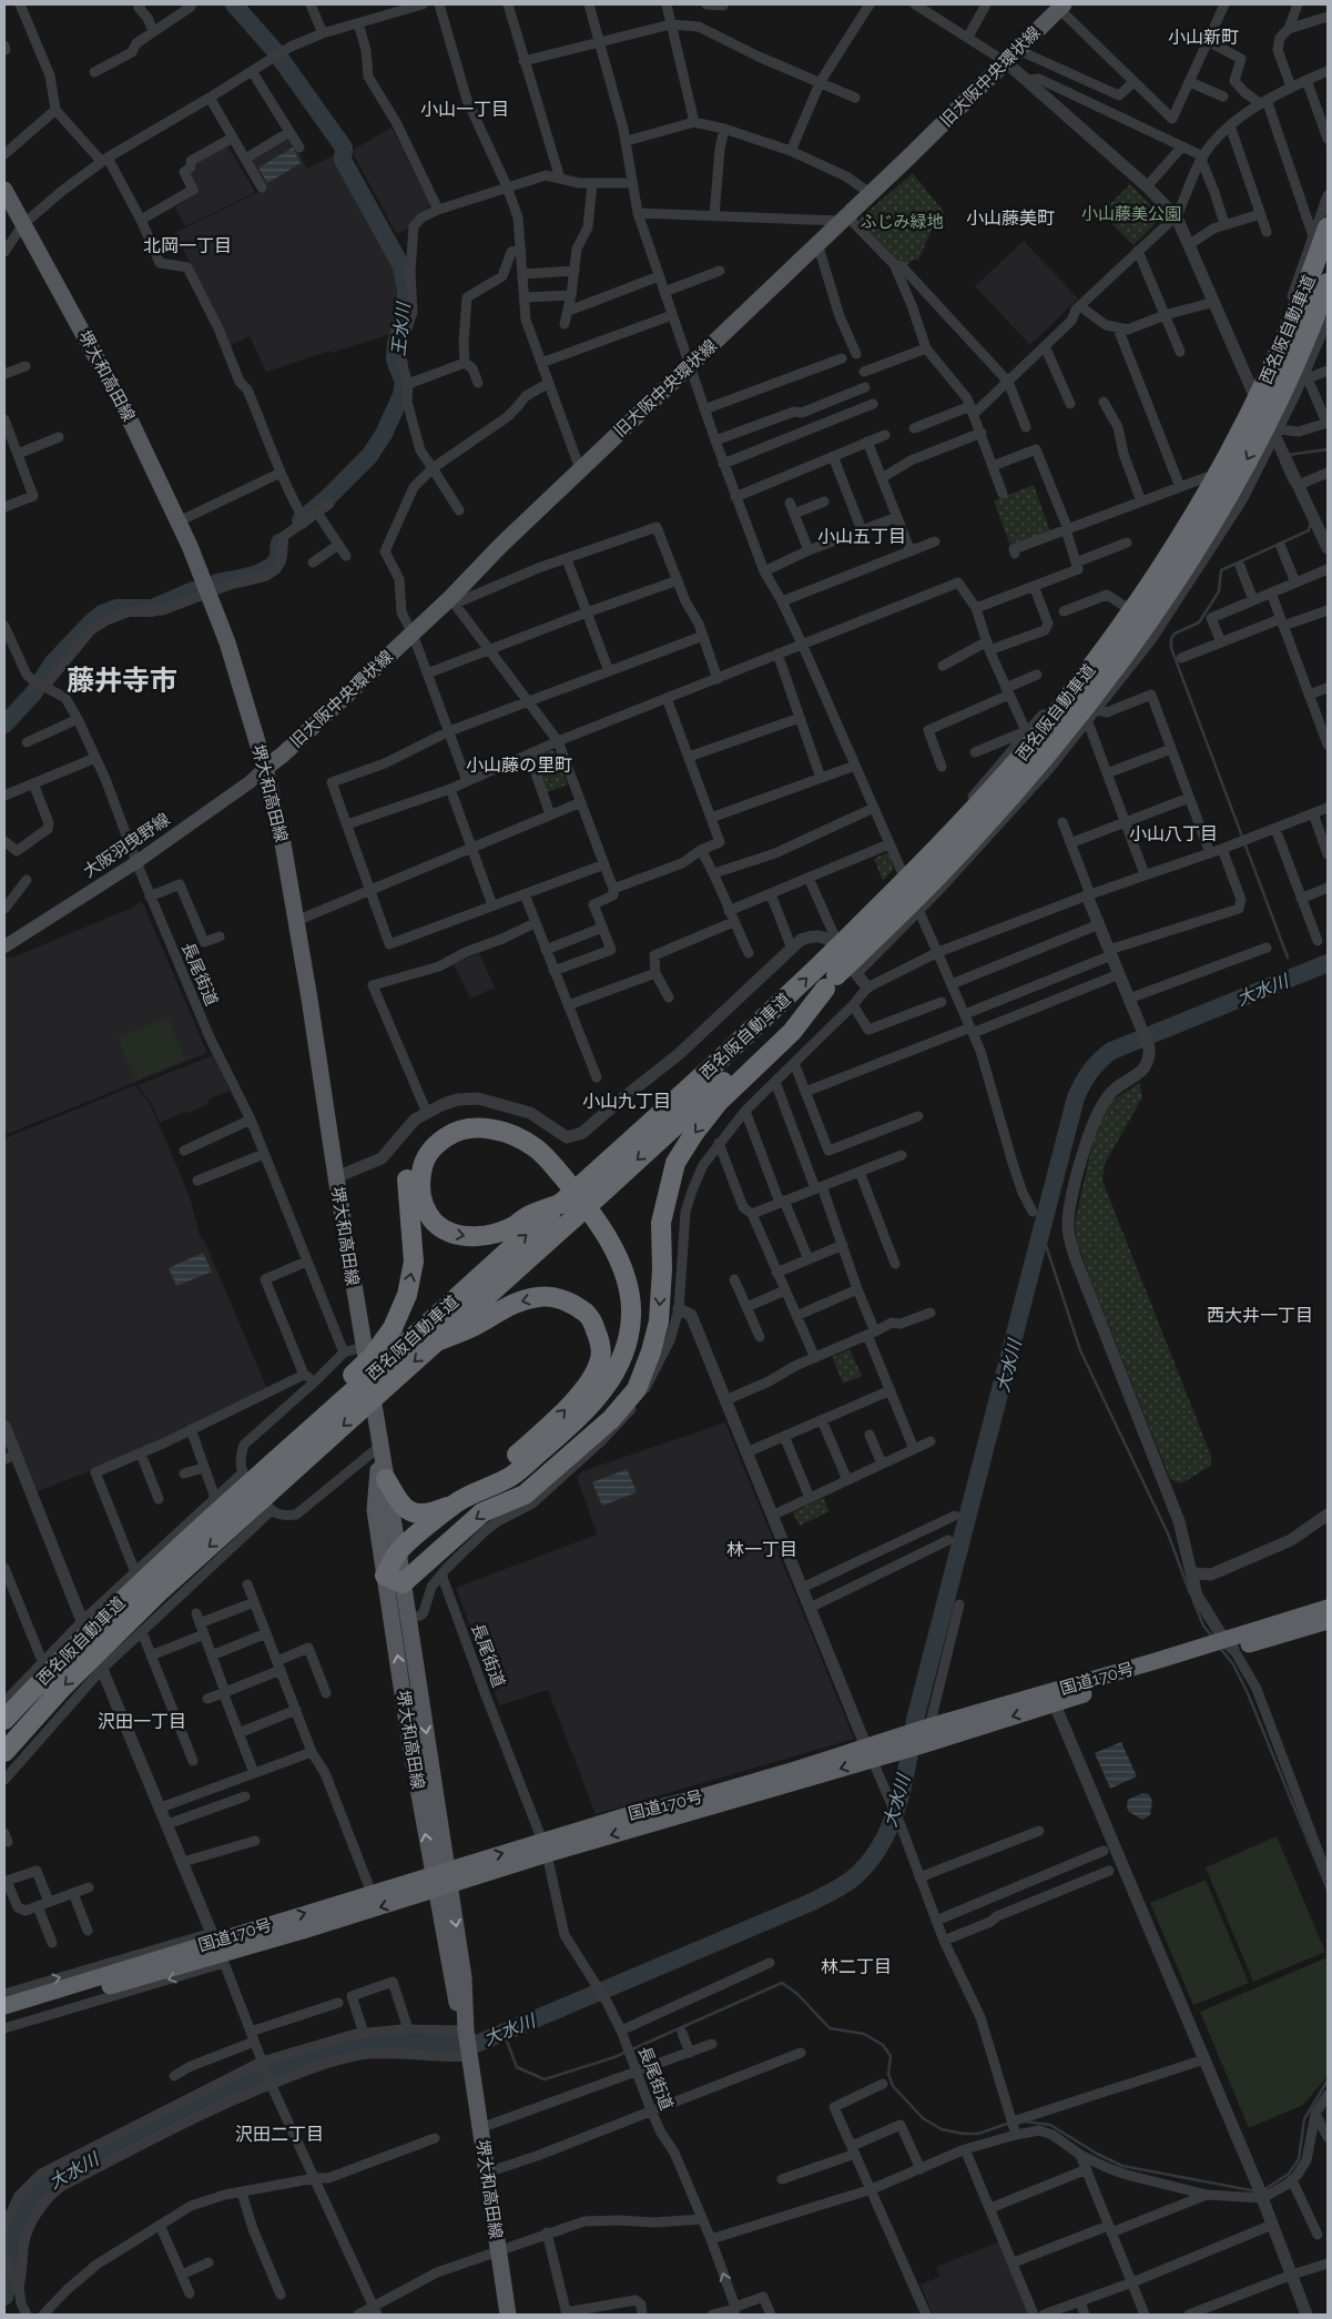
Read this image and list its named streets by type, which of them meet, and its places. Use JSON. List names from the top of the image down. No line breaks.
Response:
{"streets":{"highway":["西名阪自動車道","国道170号"],"main road":["旧大阪中央環状線","堺大和高田線","大阪羽曳野線"],"street":["長尾街道"]},"crossings":[["旧大阪中央環状線","堺大和高田線"],["旧大阪中央環状線","大阪羽曳野線"],["堺大和高田線","大阪羽曳野線"],["堺大和高田線","国道170号"],["大阪羽曳野線","長尾街道"],["長尾街道","国道170号"]],"districts":["小山新町","小山一丁目","小山藤美町","北岡一丁目","小山五丁目","藤井寺市","小山藤の里町","小山八丁目","小山九丁目","西大井一丁目","林一丁目","沢田一丁目","林二丁目","沢田二丁目"],"water":["王水川","大水川"],"parks":["小山藤美公園","ふじみ緑地"]}
